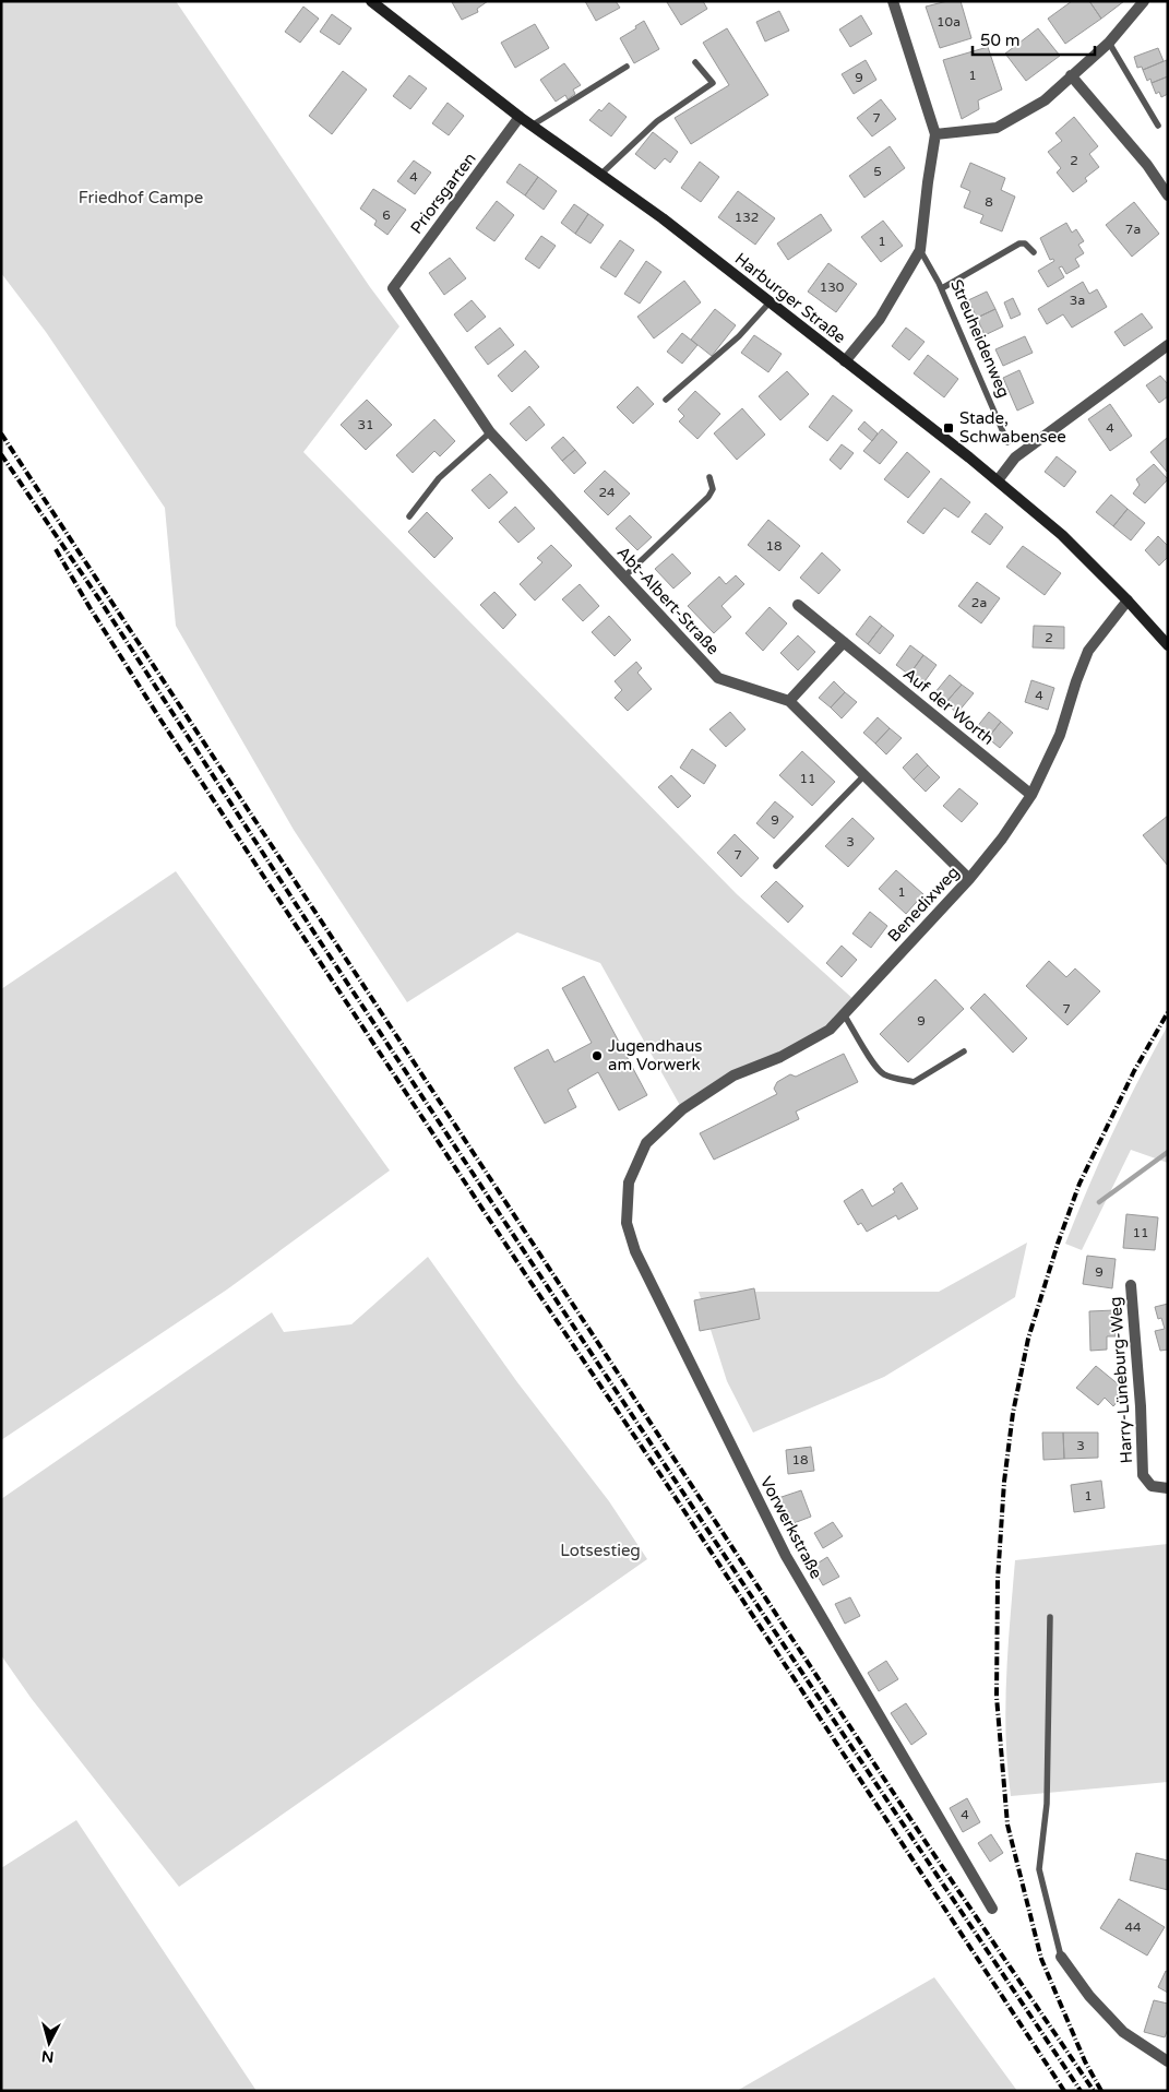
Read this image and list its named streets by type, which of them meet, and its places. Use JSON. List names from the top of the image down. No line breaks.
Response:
{"streets":{"main road":["Harburger Straße"],"street":["Priorsgarten","Abt-Albert-Straße","Auf der Worth","Benedixweg","Harry-Lüneburg-Weg","Vorwerkstraße"],"lane":["Streuheidenweg"]},"crossings":[["Priorsgarten","Harburger Straße"],["Priorsgarten","Abt-Albert-Straße"],["Harburger Straße","Benedixweg"],["Abt-Albert-Straße","Benedixweg"],["Auf der Worth","Benedixweg"],["Benedixweg","Vorwerkstraße"]],"parks":["Friedhof Campe","Lotsestieg"],"places":{"transit":["Stade, Schwabensee"],"other":["Jugendhaus am Vorwerk"]},"house_numbers":["10a","1","9","7","2","5","4","8","6","132","7a","1","130","3a","31","4","24","18","2a","2","4","11","9","3","7","1","7","9","11","9","3","18","1","4","44"],"scale_bar":"50 m","north":"bottom"}
